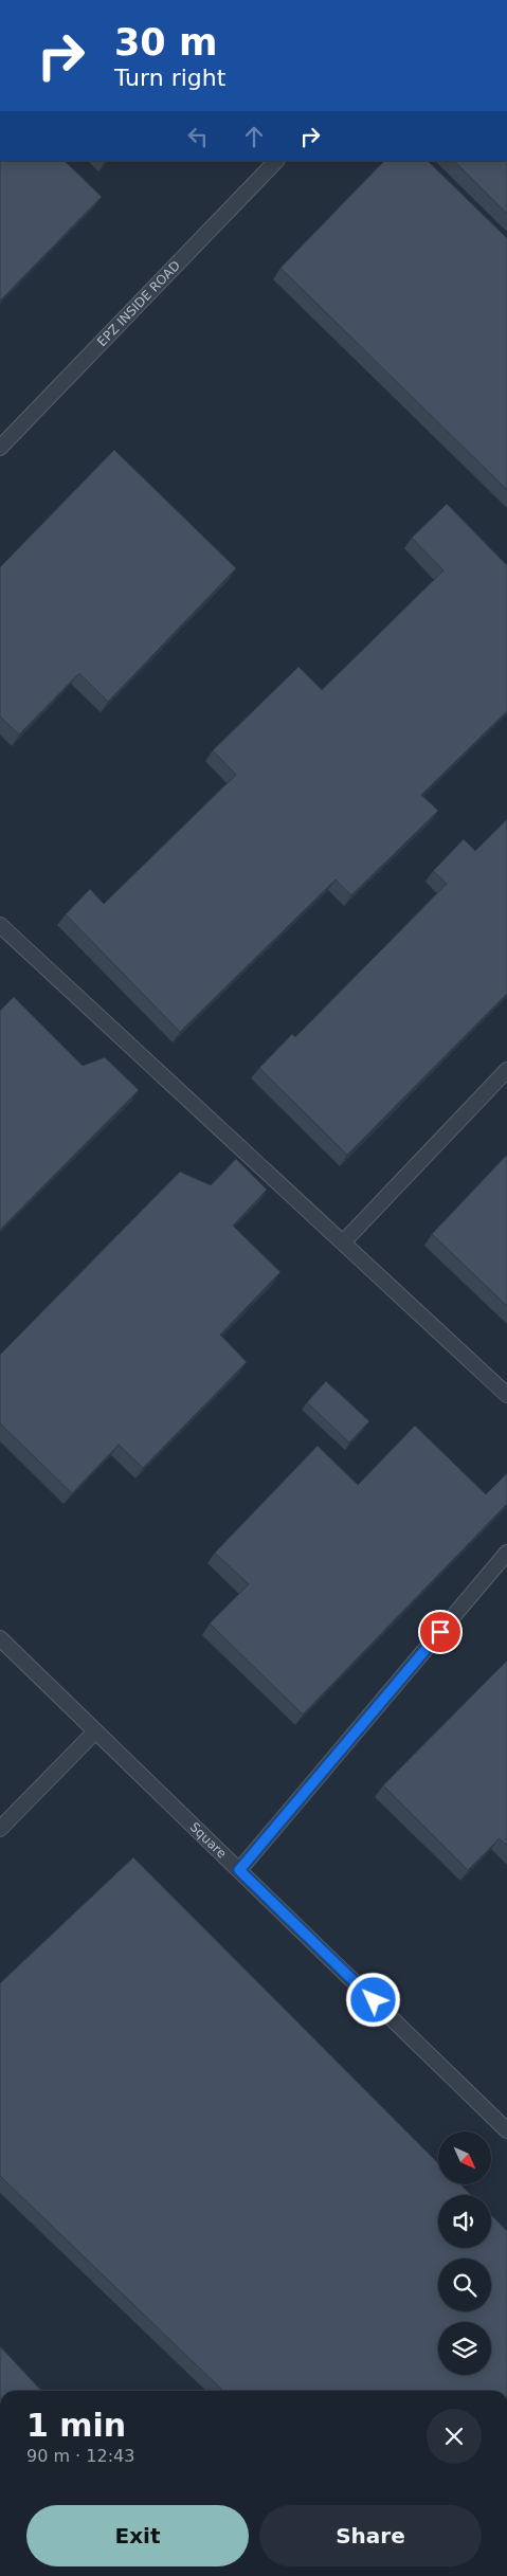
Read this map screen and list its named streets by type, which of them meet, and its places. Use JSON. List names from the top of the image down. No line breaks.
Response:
{"streets":{"lane":["EPZ INSIDE ROAD","Square"]},"north":"bottom right","page":{"turn":["30 m","Turn right"],"heading":["1 min","90 m · 12:43"],"buttons":["Exit","Share"]}}
